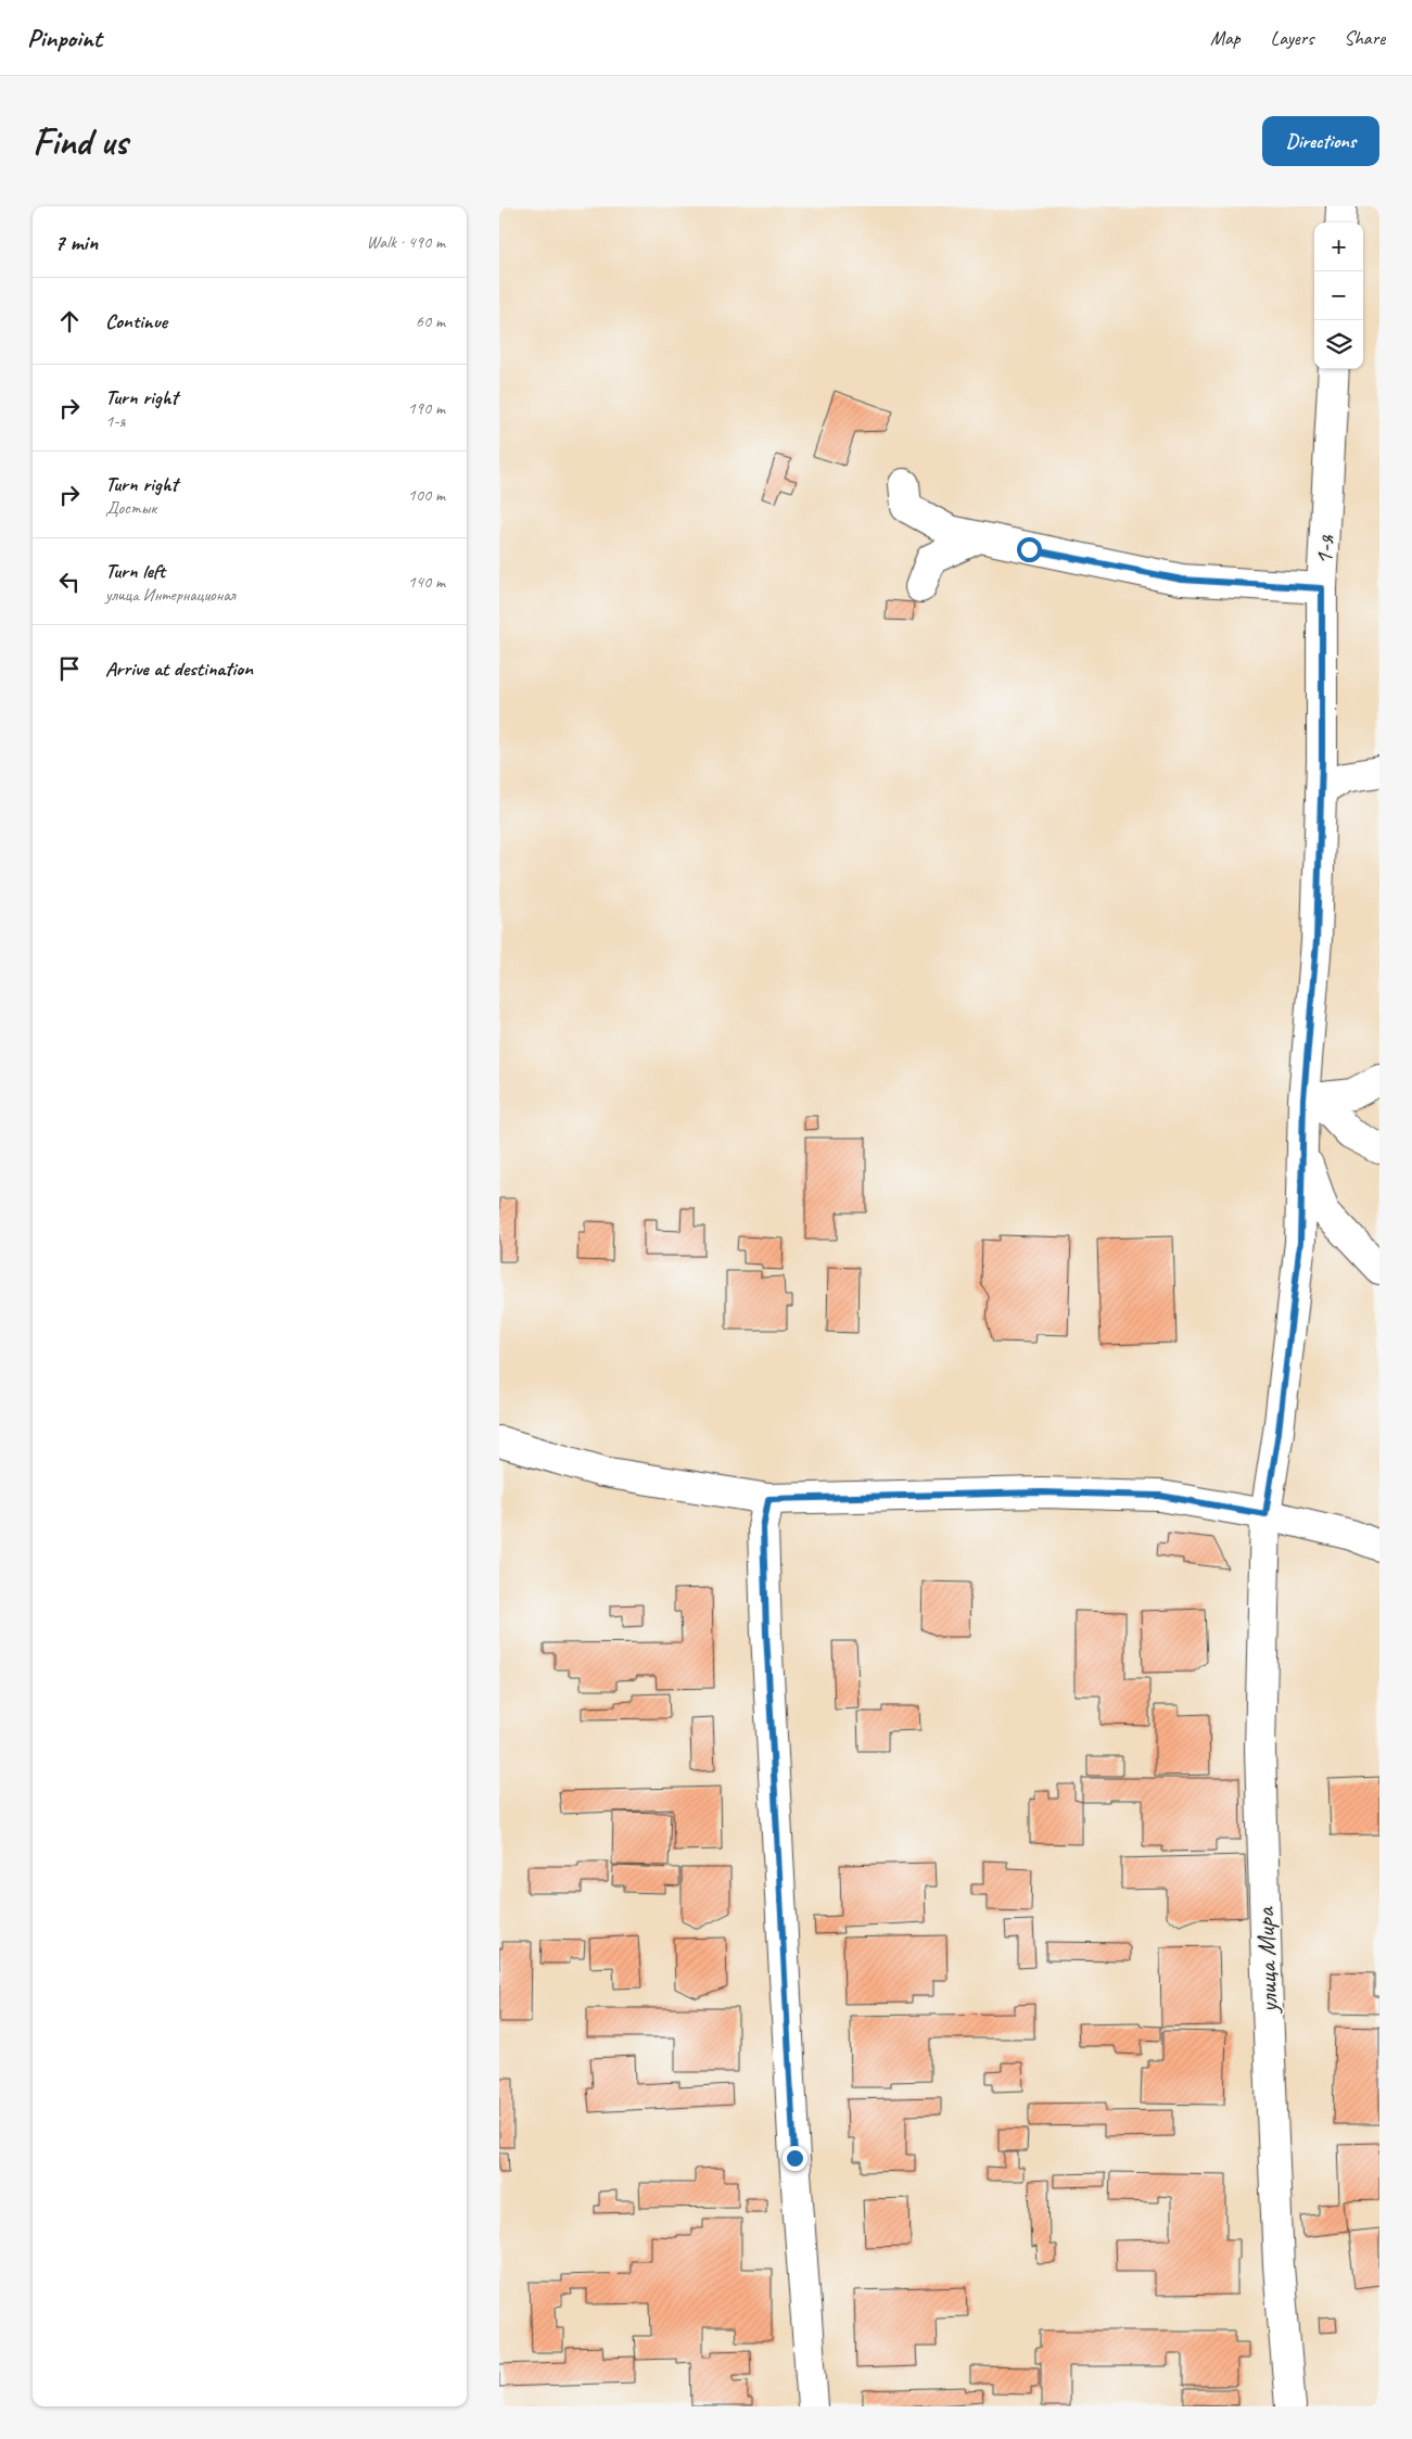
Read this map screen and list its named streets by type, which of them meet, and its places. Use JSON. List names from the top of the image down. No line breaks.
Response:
{"streets":{"street":["1-я","улица Мира"]},"crossings":[["1-я","улица Мира"]],"page":{"header":"Pinpoint","nav":["Map","Layers","Share"],"buttons":"Directions","title":"Find us","heading":["7 min","Walk · 490 m"],"map_buttons":["+","−"],"list":[["Continue","60 m"],["Turn right","1-я","190 m"],["Turn right","Достык","100 m"],["Turn left","улица Интернационал","140 m"],"Arrive at destination"]}}
